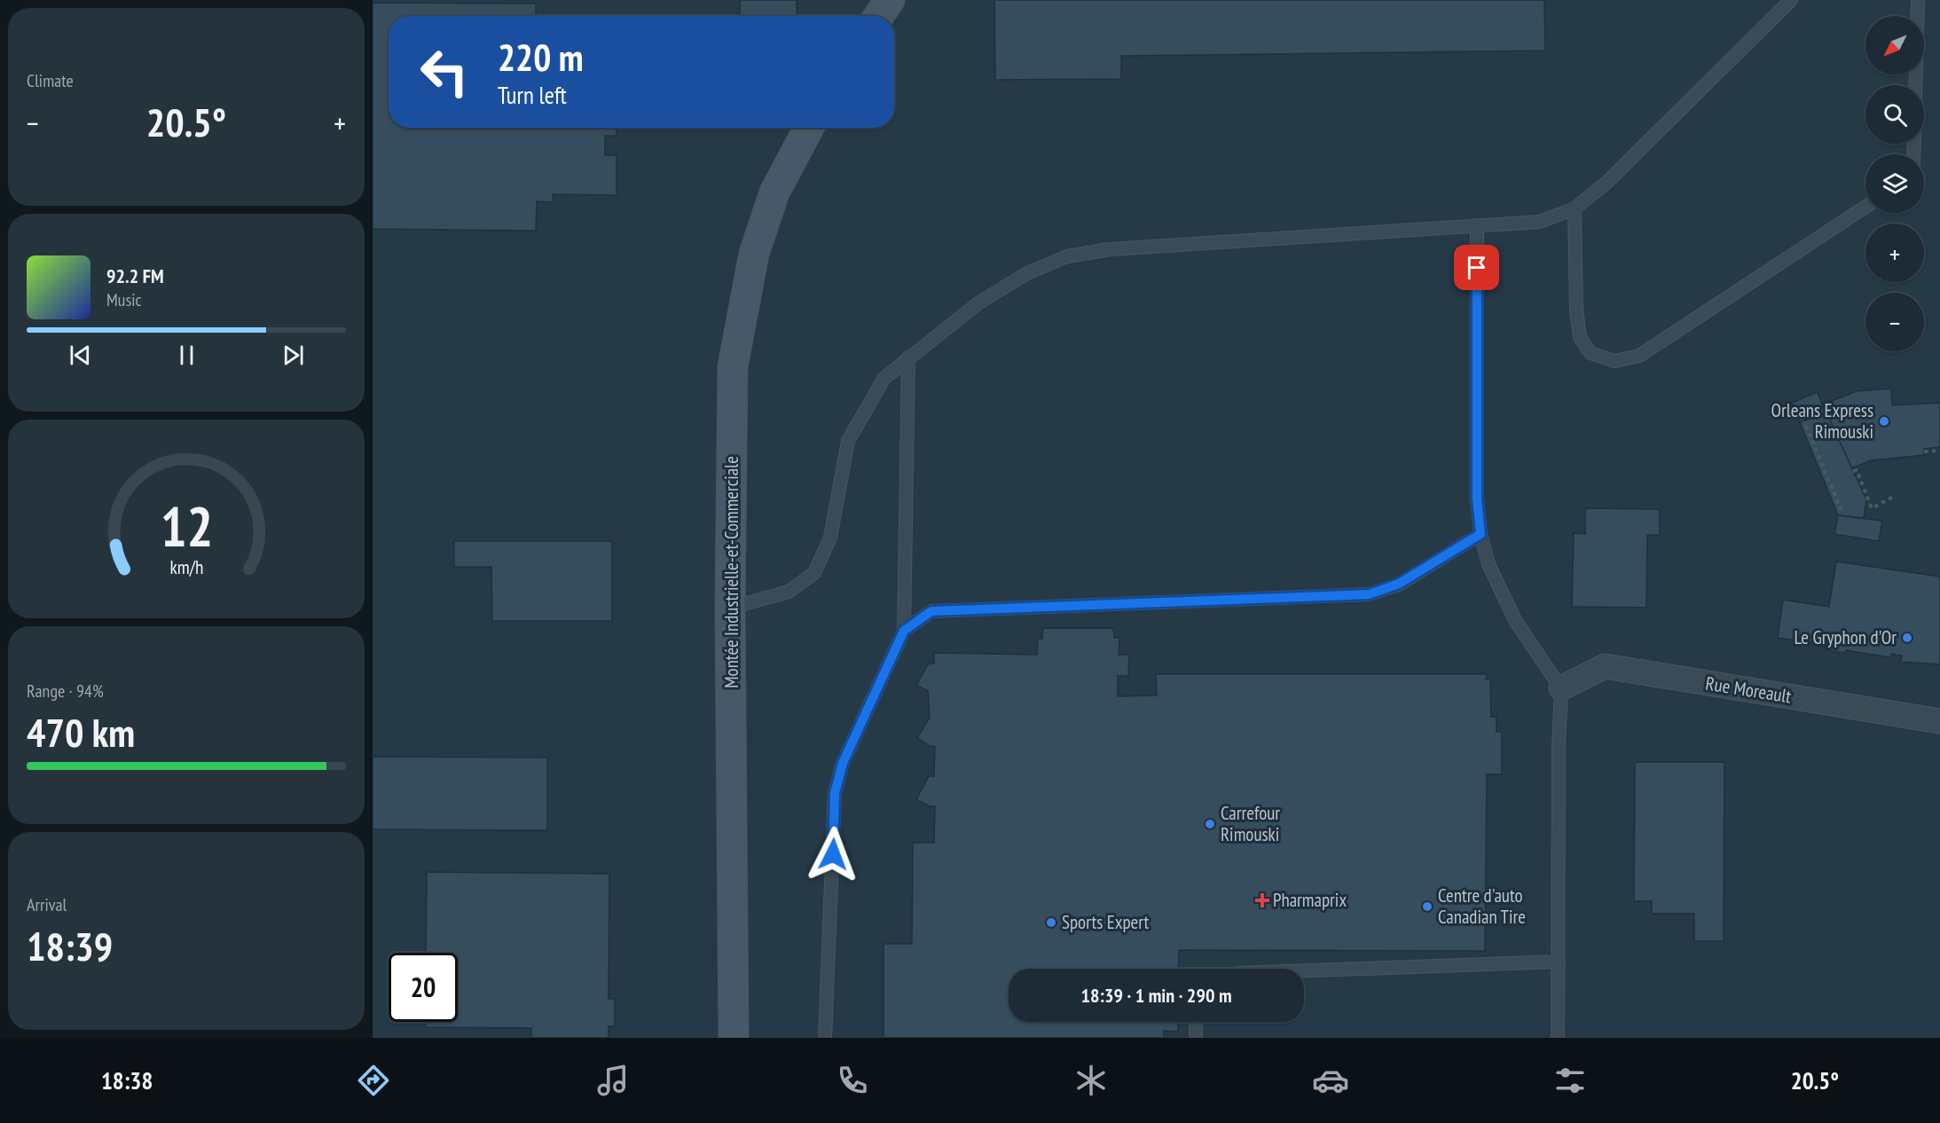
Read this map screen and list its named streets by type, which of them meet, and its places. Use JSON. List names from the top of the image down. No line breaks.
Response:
{"streets":{"main road":["Montée Industrielle-et-Commerciale"],"street":["Rue Moreault"]},"places":{"other":["Orleans Express Rimouski","Le Gryphon d'Or","Carrefour Rimouski","Centre d'auto Canadian Tire","Sports Expert"],"health":["Pharmaprix"]},"north":"bottom left","page":{"tile":["Climate",["Range · 94%","470 km"],["Arrival","18:39"]],"map_buttons":["+","−"],"turn":["220 m","Turn left"],"heat":["−","20.5°","+"],"song":["92.2 FM","Music"],"limit":"20","trip":"18:39 · 1 min · 290 m","tabs":["18:38","20.5°"],"gauge":["12","km/h"]}}
